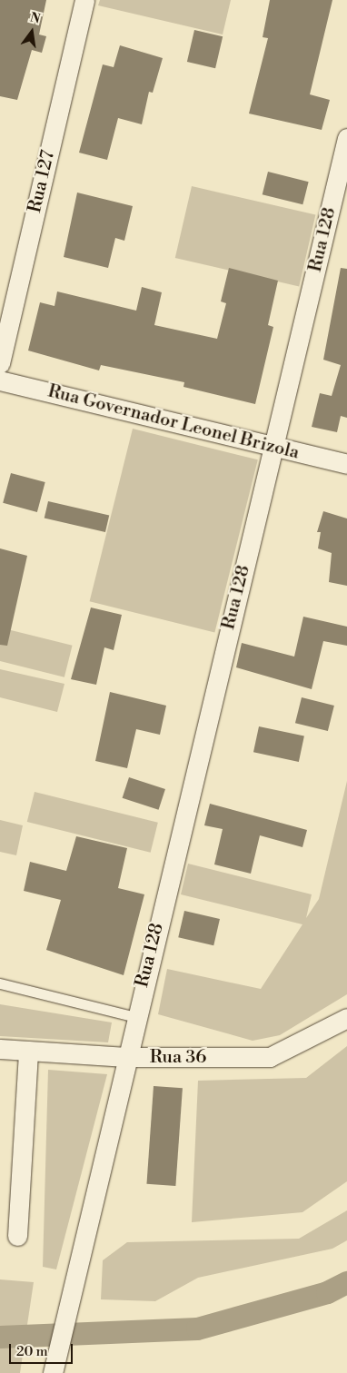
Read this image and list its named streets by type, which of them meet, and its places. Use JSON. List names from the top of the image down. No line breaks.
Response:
{"streets":{"street":["Rua 127","Rua 128","Rua Governador Leonel Brizola","Rua 36"]},"crossings":[["Rua 128","Rua Governador Leonel Brizola"],["Rua 128","Rua 36"]],"scale_bar":"20 m","north":"top"}
